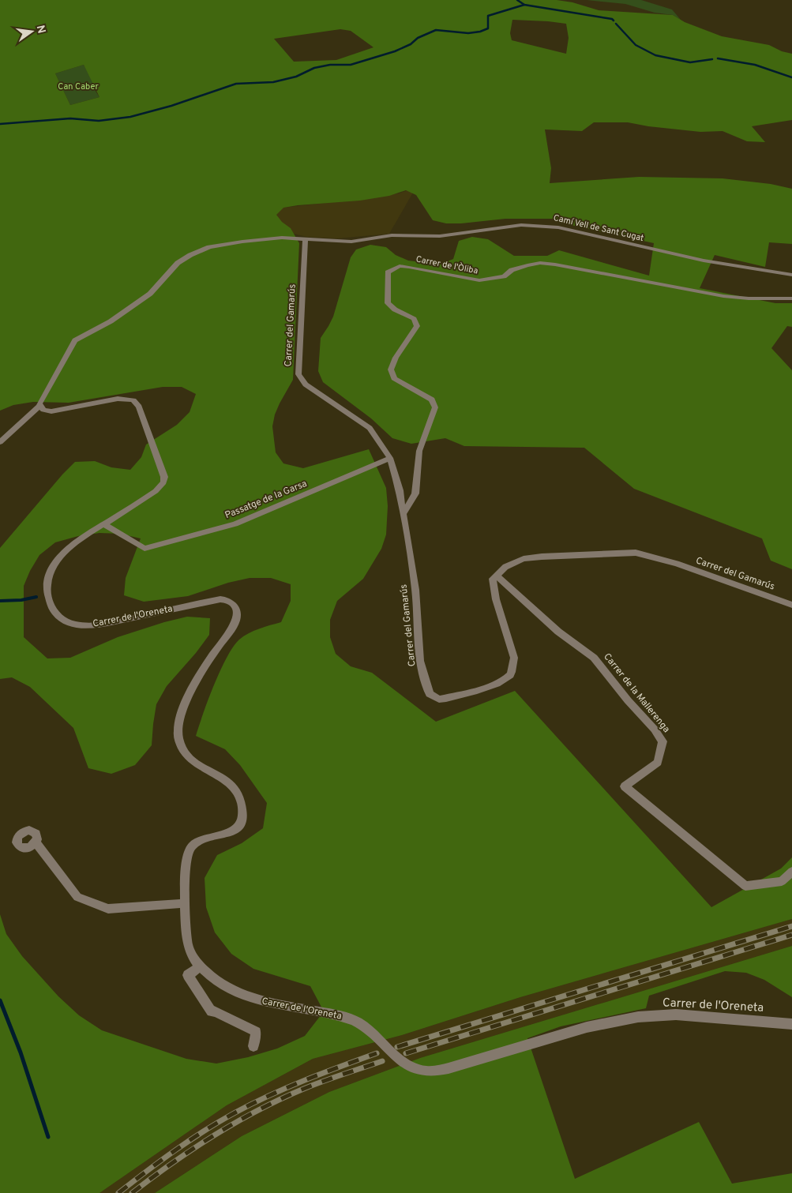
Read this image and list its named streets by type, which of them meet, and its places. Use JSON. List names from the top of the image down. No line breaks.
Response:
{"streets":{"street":["Camí Vell de Sant Cugat","Carrer de l'Òliba","Carrer del Gamarús","Passatge de la Garsa","Carrer de l'Oreneta","Carrer de la Mallerenga"]},"crossings":[["Camí Vell de Sant Cugat","Carrer del Gamarús"],["Carrer de l'Òliba","Carrer del Gamarús"],["Carrer del Gamarús","Passatge de la Garsa"],["Carrer del Gamarús","Carrer de la Mallerenga"],["Passatge de la Garsa","Carrer de l'Oreneta"]],"parks":["Can Caber"],"north":"right"}
